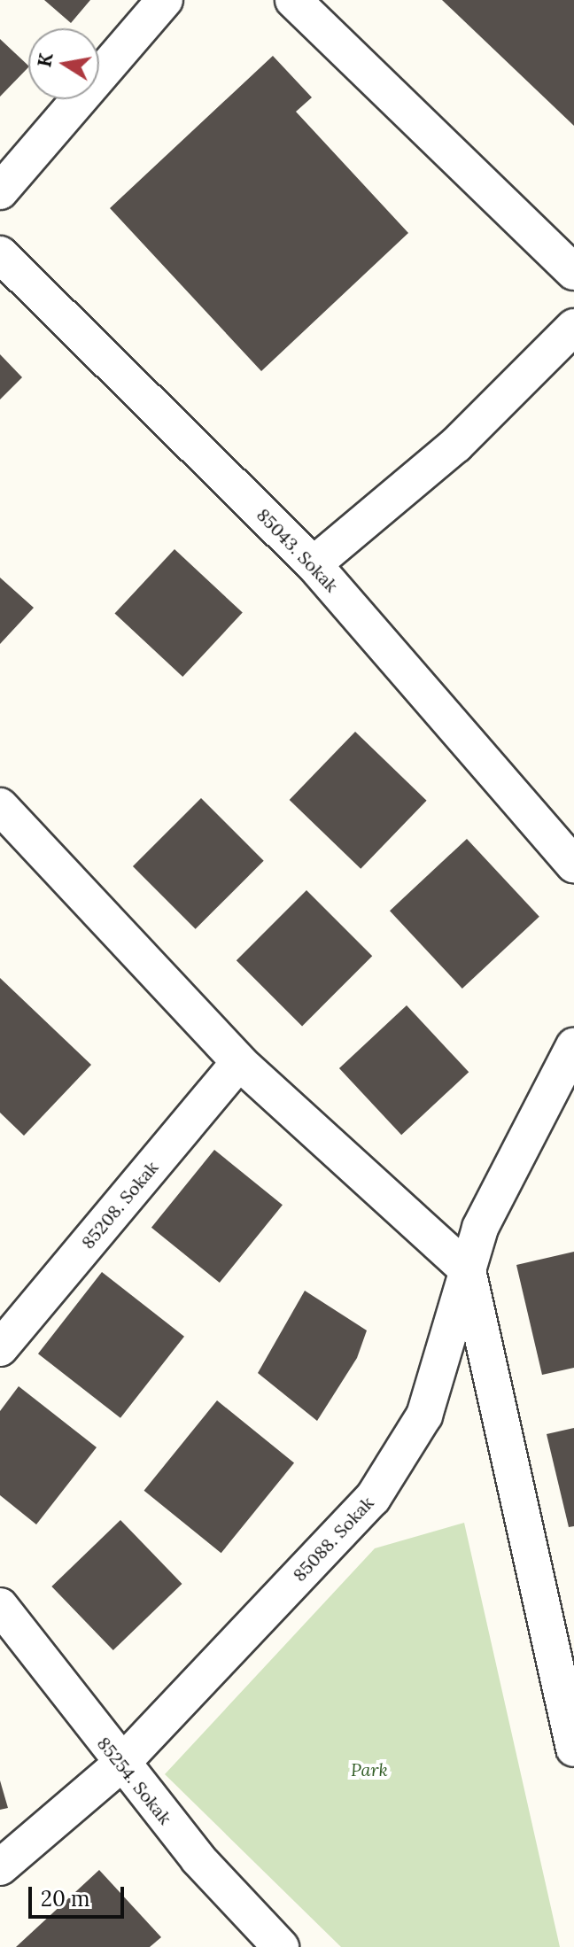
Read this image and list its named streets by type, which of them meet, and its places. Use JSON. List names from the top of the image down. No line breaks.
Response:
{"streets":{"street":["85043. Sokak","85208. Sokak","85088. Sokak","85254. Sokak"]},"crossings":[["85088. Sokak","85254. Sokak"]],"parks":["Park"],"scale_bar":"20 m","north":"left"}
